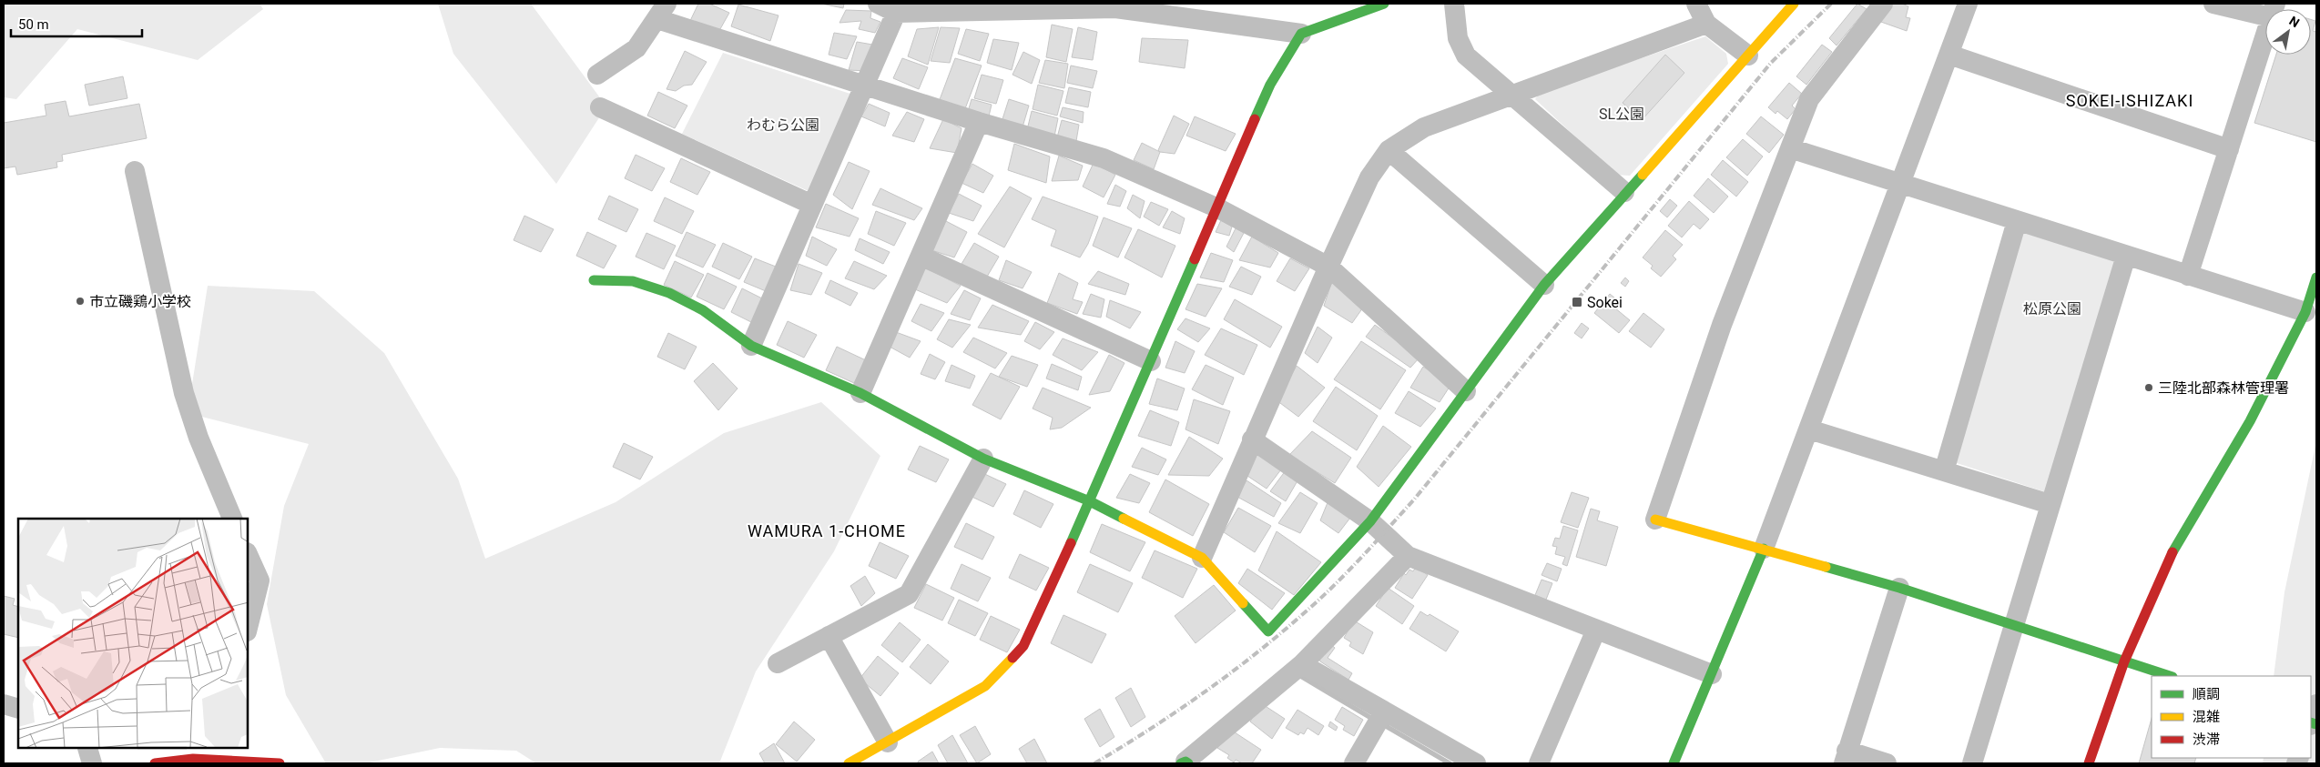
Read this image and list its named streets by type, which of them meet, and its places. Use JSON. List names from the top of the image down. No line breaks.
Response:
{"districts":["SOKEI-ISHIZAKI","WAMURA 1-CHOME"],"parks":["SL公園","わむら公園","松原公園"],"places":{"other":["市立磯鶏小学校","三陸北部森林管理署"],"transit":["Sokei"]},"legend":["順調","混雑","渋滞"],"scale_bar":"50 m","north":"top right"}
